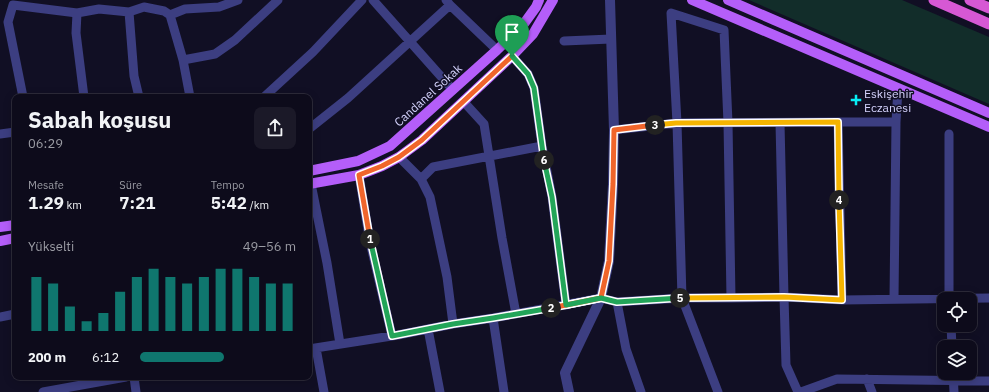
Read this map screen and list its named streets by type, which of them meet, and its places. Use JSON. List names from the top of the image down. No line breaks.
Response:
{"streets":{"main road":["Candanel Sokak"]},"places":{"health":["Eskişehir Eczanesi"]},"page":{"heading":["Sabah koşusu","06:29"],"pins":["3","6","4","1","5","2"],"stats":[["Mesafe","1.29 km"],["Süre","7:21"],["Tempo","5:42 /km"]],"chart":["Yükselti","49–56 m"],"list":[{"name":"200 m","note":"6:12"}]}}
